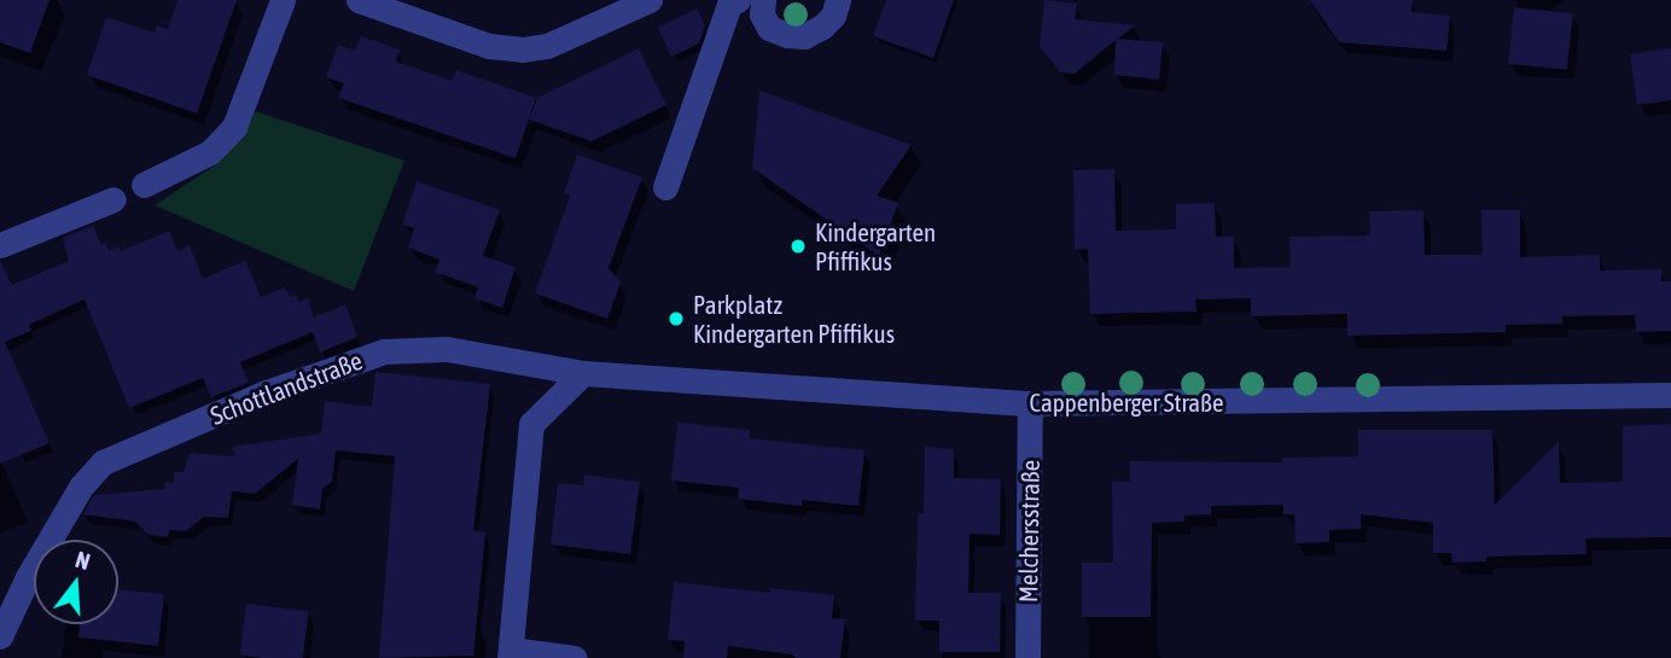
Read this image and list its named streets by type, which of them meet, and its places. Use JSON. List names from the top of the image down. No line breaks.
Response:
{"streets":{"street":["Schottlandstraße","Cappenberger Straße","Melchersstraße"]},"crossings":[["Schottlandstraße","Cappenberger Straße"],["Cappenberger Straße","Melchersstraße"]],"places":["Kindergarten Pfiffikus","Parkplatz Kindergarten Pfiffikus"],"north":"top"}
